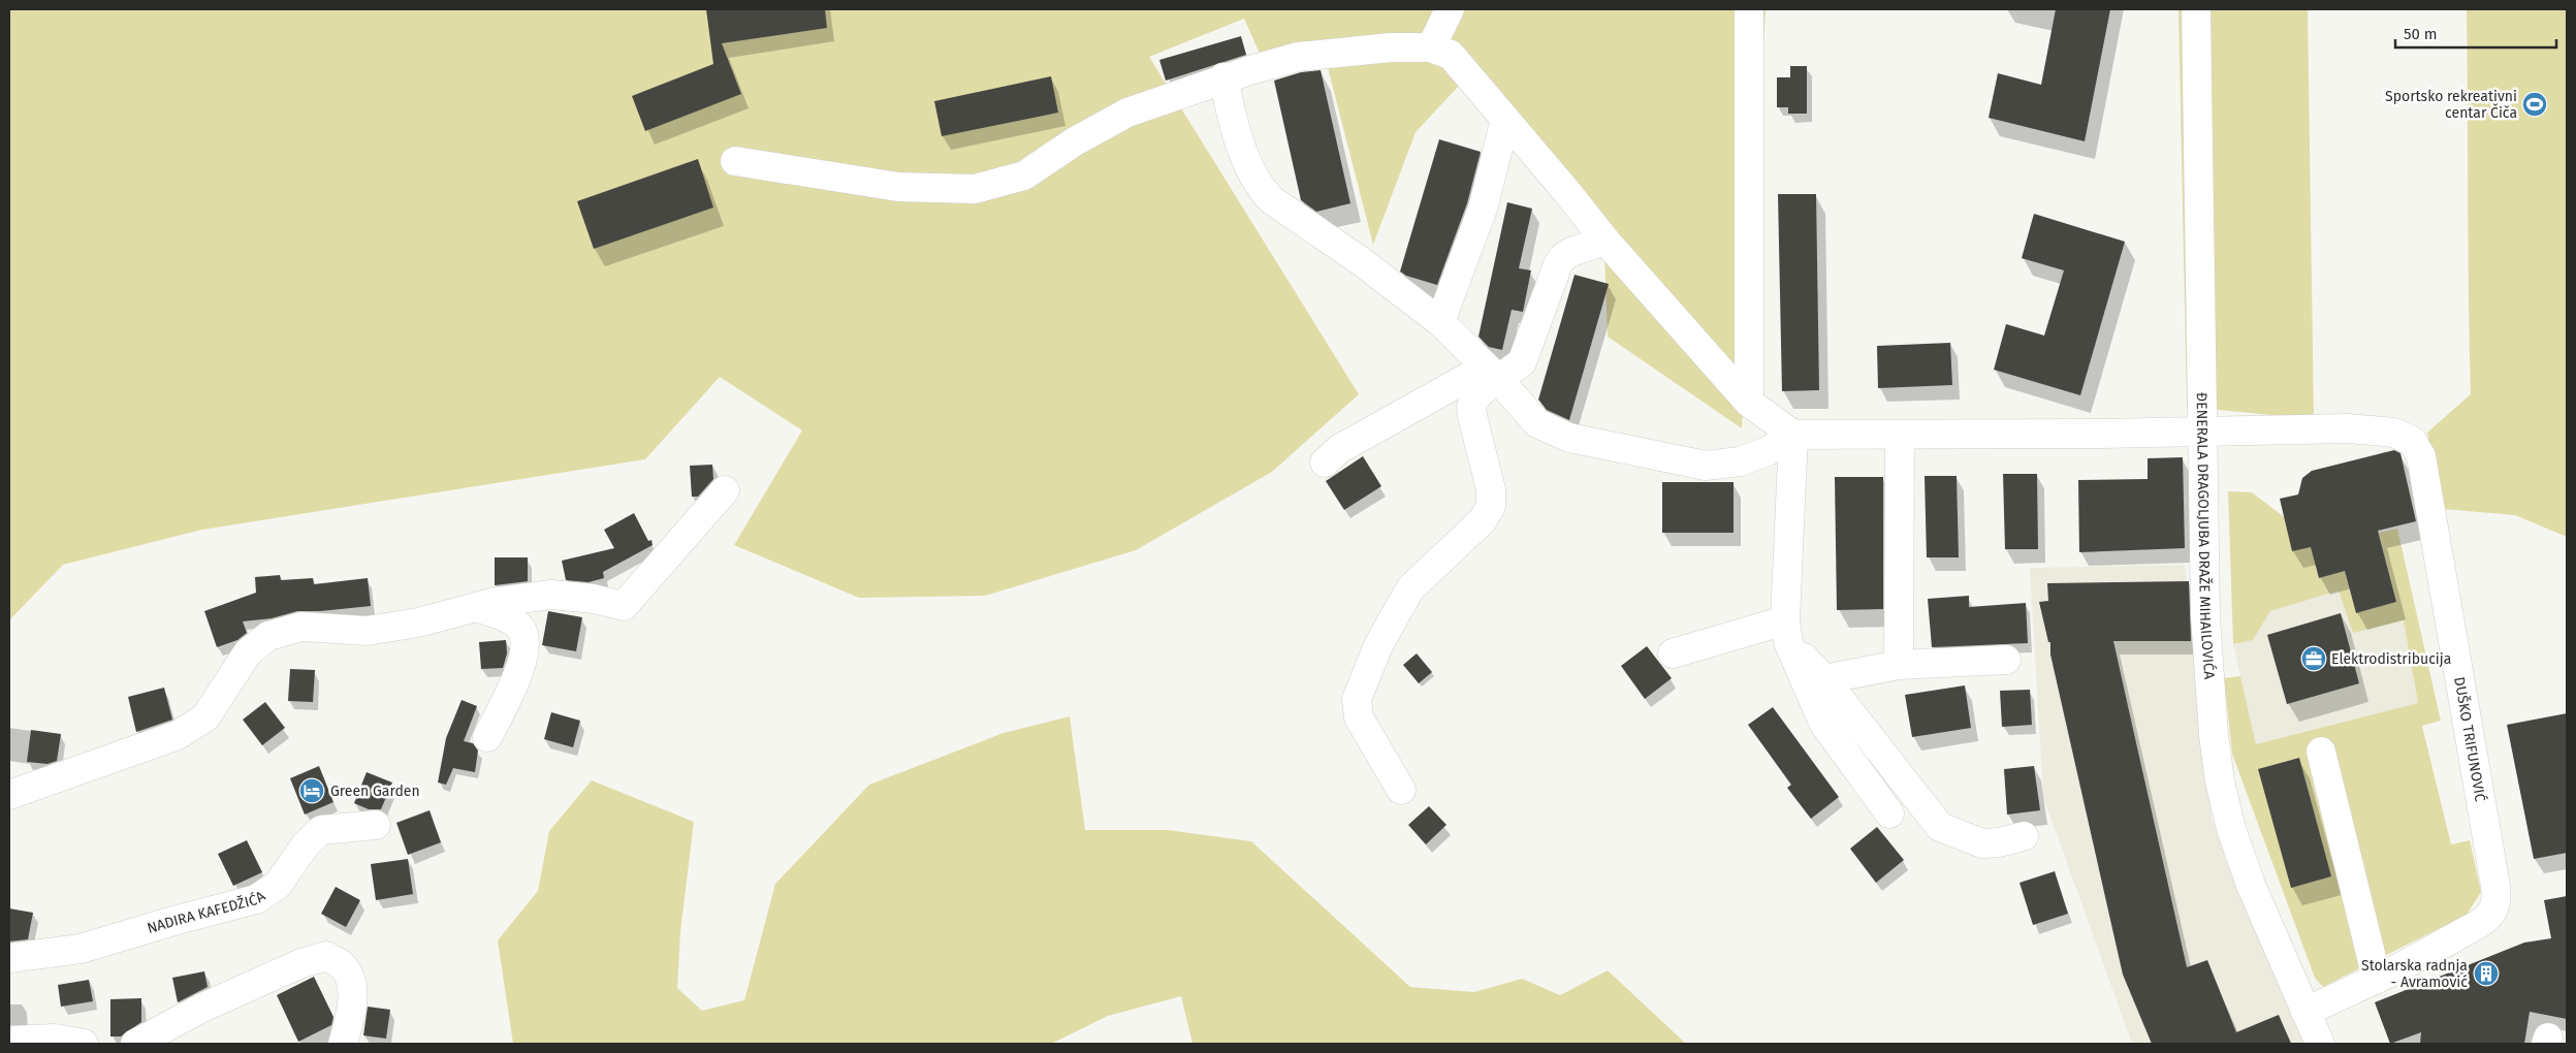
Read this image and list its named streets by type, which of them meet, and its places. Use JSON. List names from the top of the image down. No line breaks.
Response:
{"streets":{"street":["ĐENERALA DRAGOLJUBA DRAŽE MIHAILOVIĆA","DUŠKO TRIFUNOVIĆ","NADIRA KAFEDŽIĆA"]},"crossings":[["ĐENERALA DRAGOLJUBA DRAŽE MIHAILOVIĆA","DUŠKO TRIFUNOVIĆ"]],"places":{"sports":["Sportsko rekreativni centar Čiča"],"office":["Elektrodistribucija"],"hotel":["Green Garden"],"building":["Stolarska radnja - Avramović"]},"scale_bar":"50 m"}
